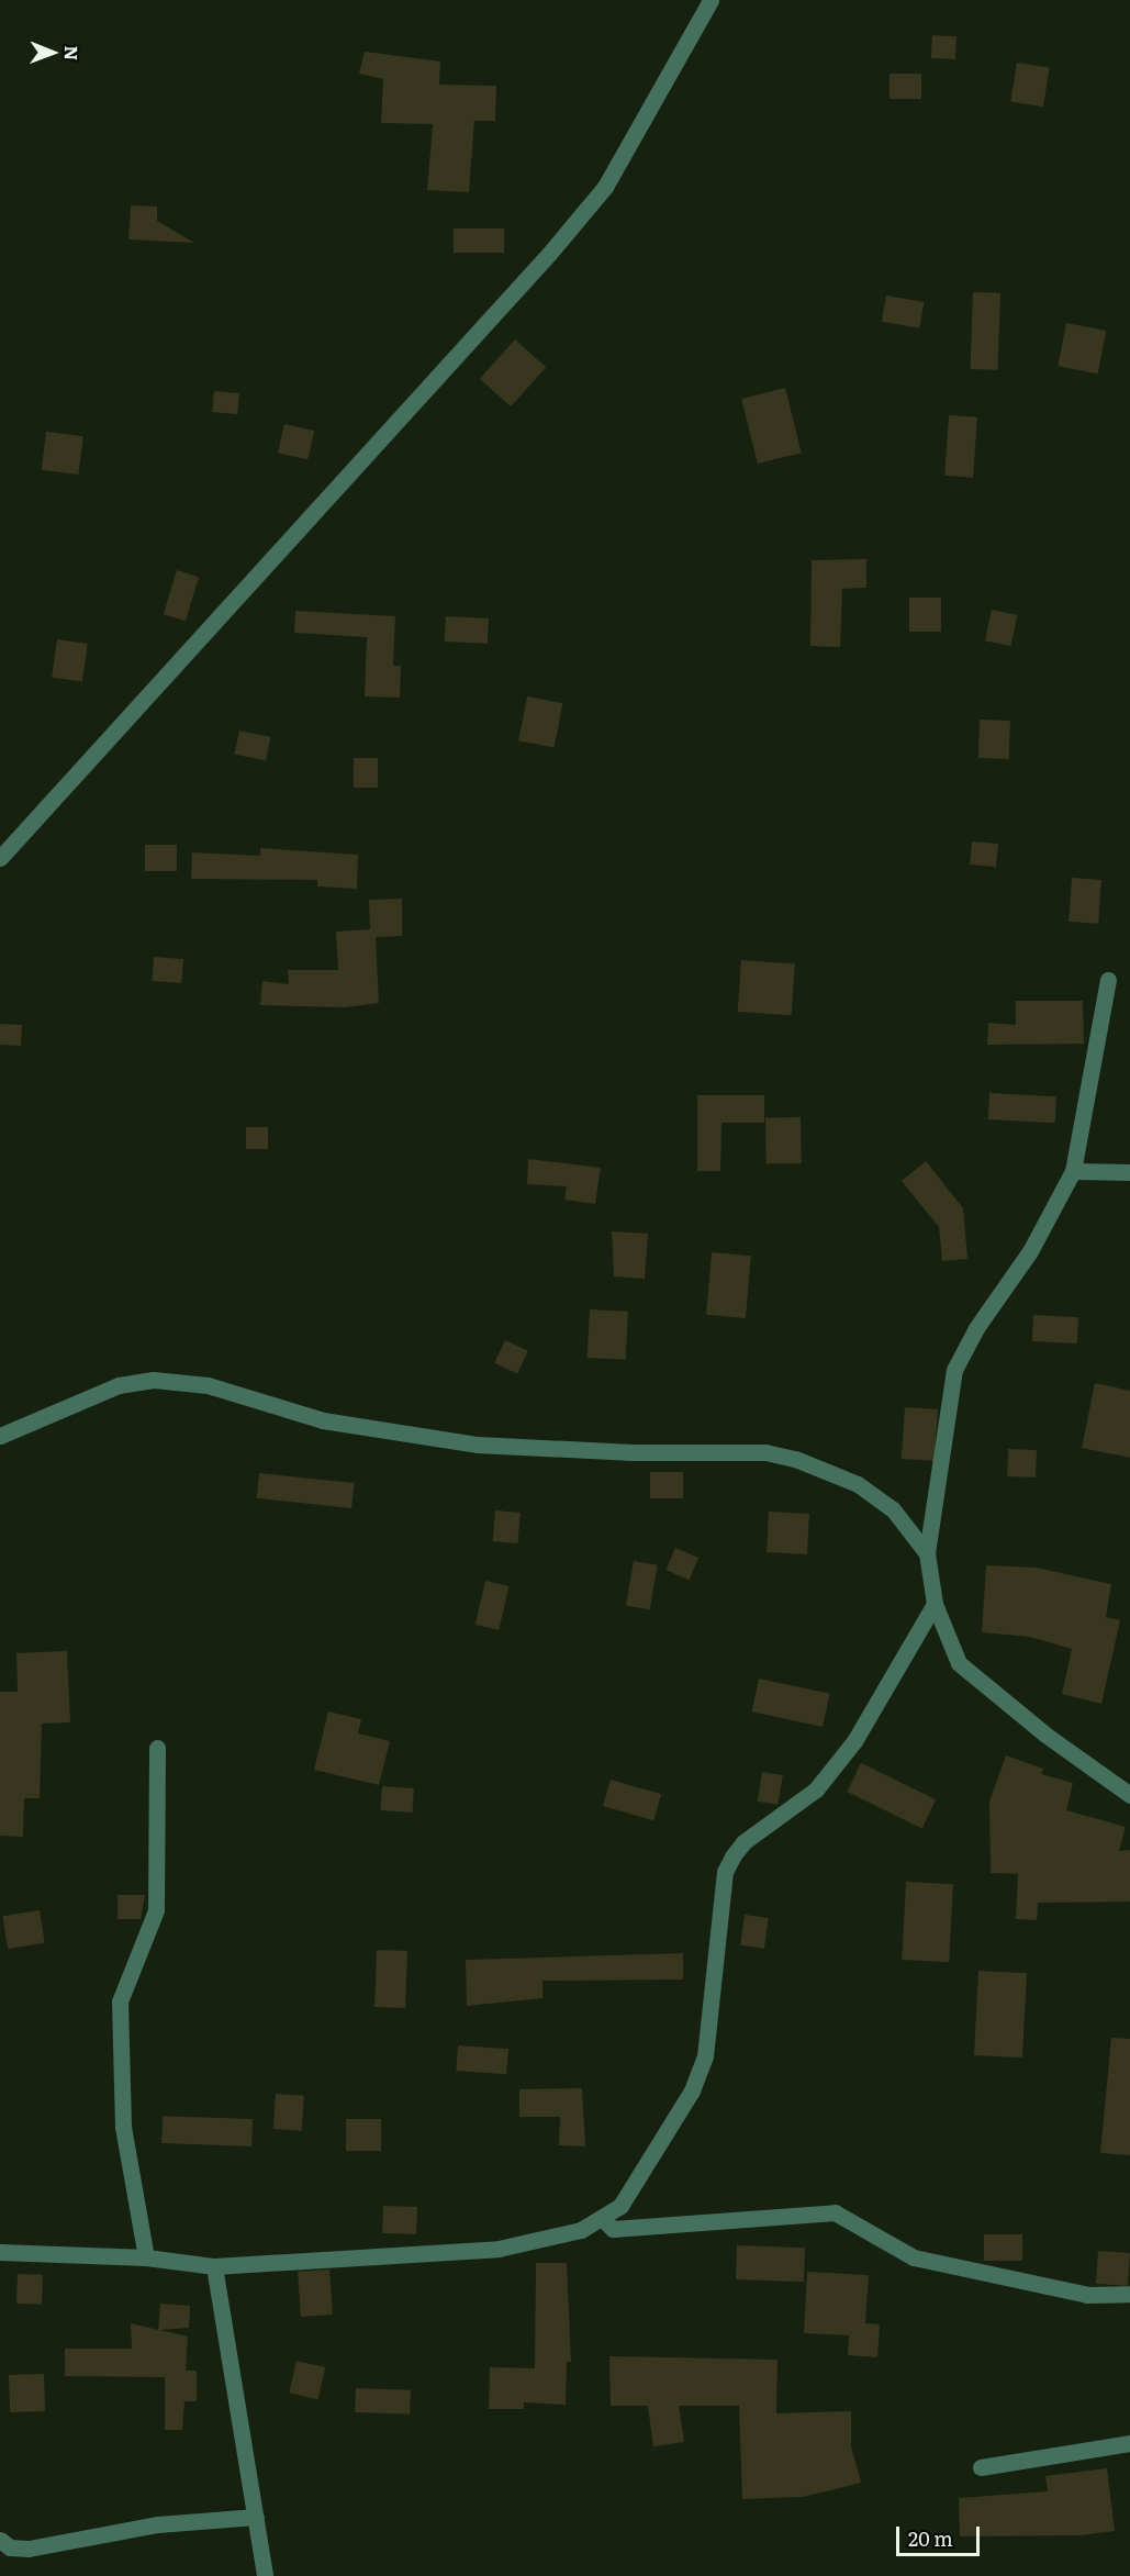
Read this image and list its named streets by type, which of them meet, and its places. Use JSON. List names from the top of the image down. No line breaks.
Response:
{"scale_bar":"20 m","north":"right"}
